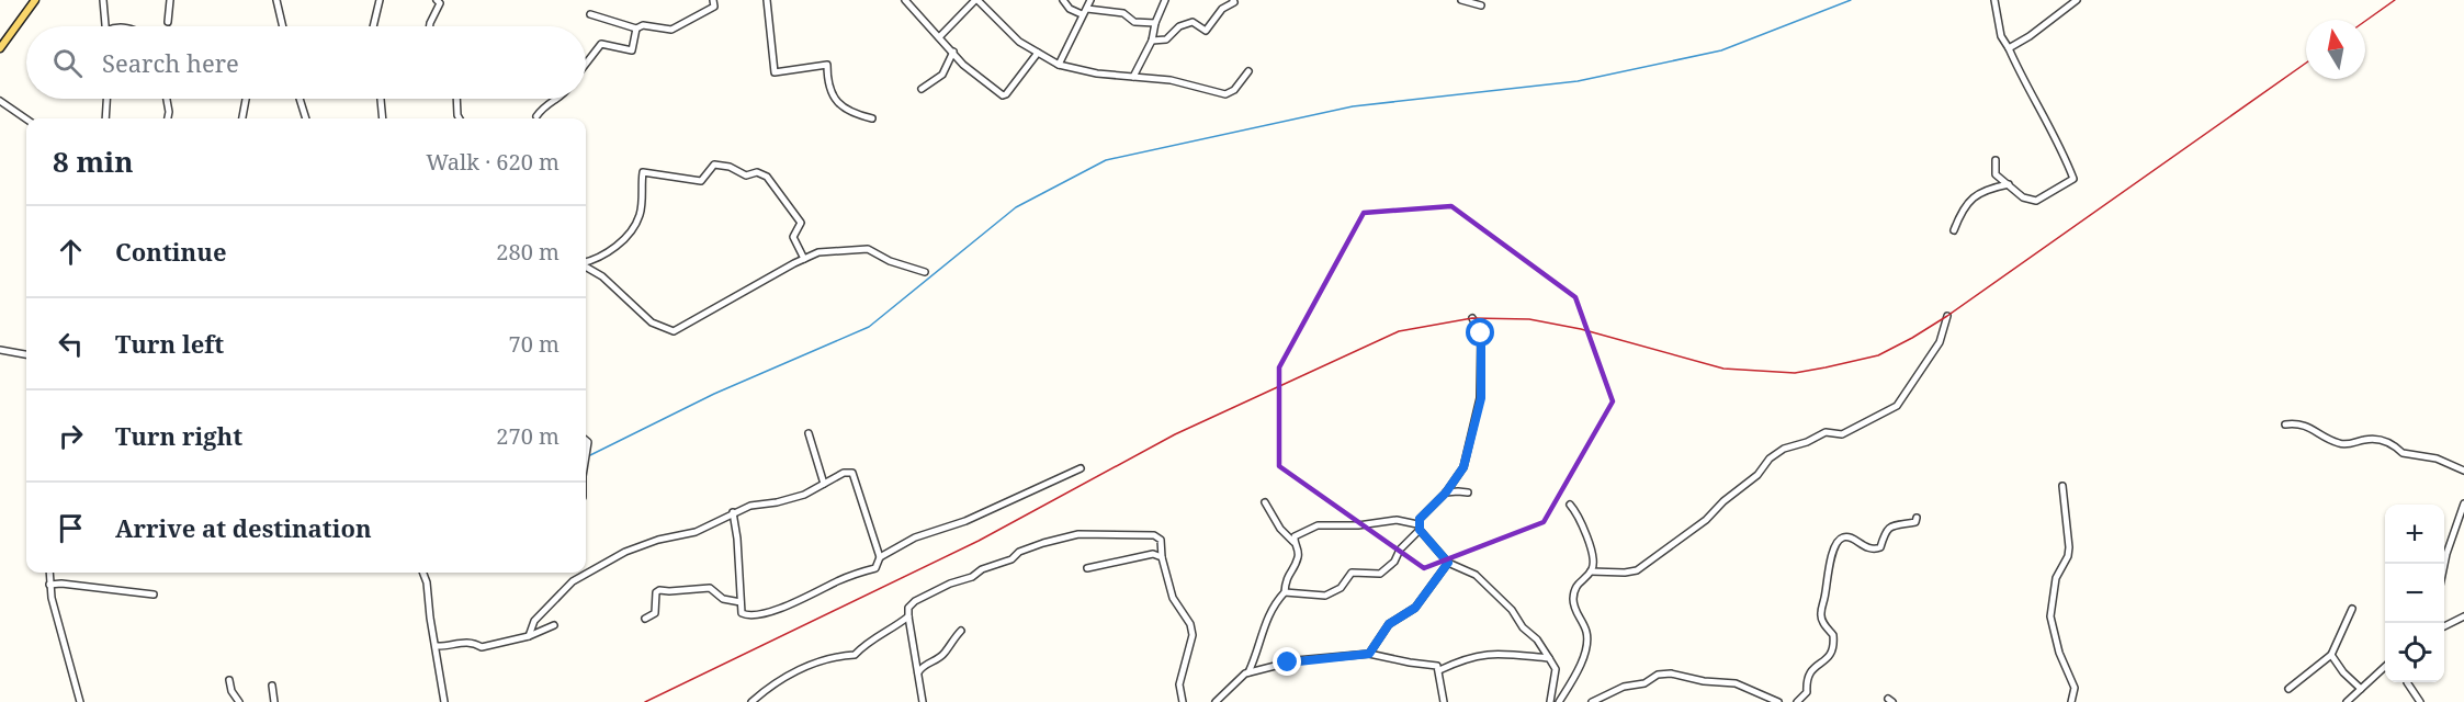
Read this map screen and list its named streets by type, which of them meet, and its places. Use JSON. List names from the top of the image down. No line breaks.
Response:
{"north":"top","page":{"search":"Search here","heading":["8 min","Walk · 620 m"],"list":[["Continue","280 m"],["Turn left","70 m"],["Turn right","270 m"],"Arrive at destination"],"map_buttons":["+","−"]}}
